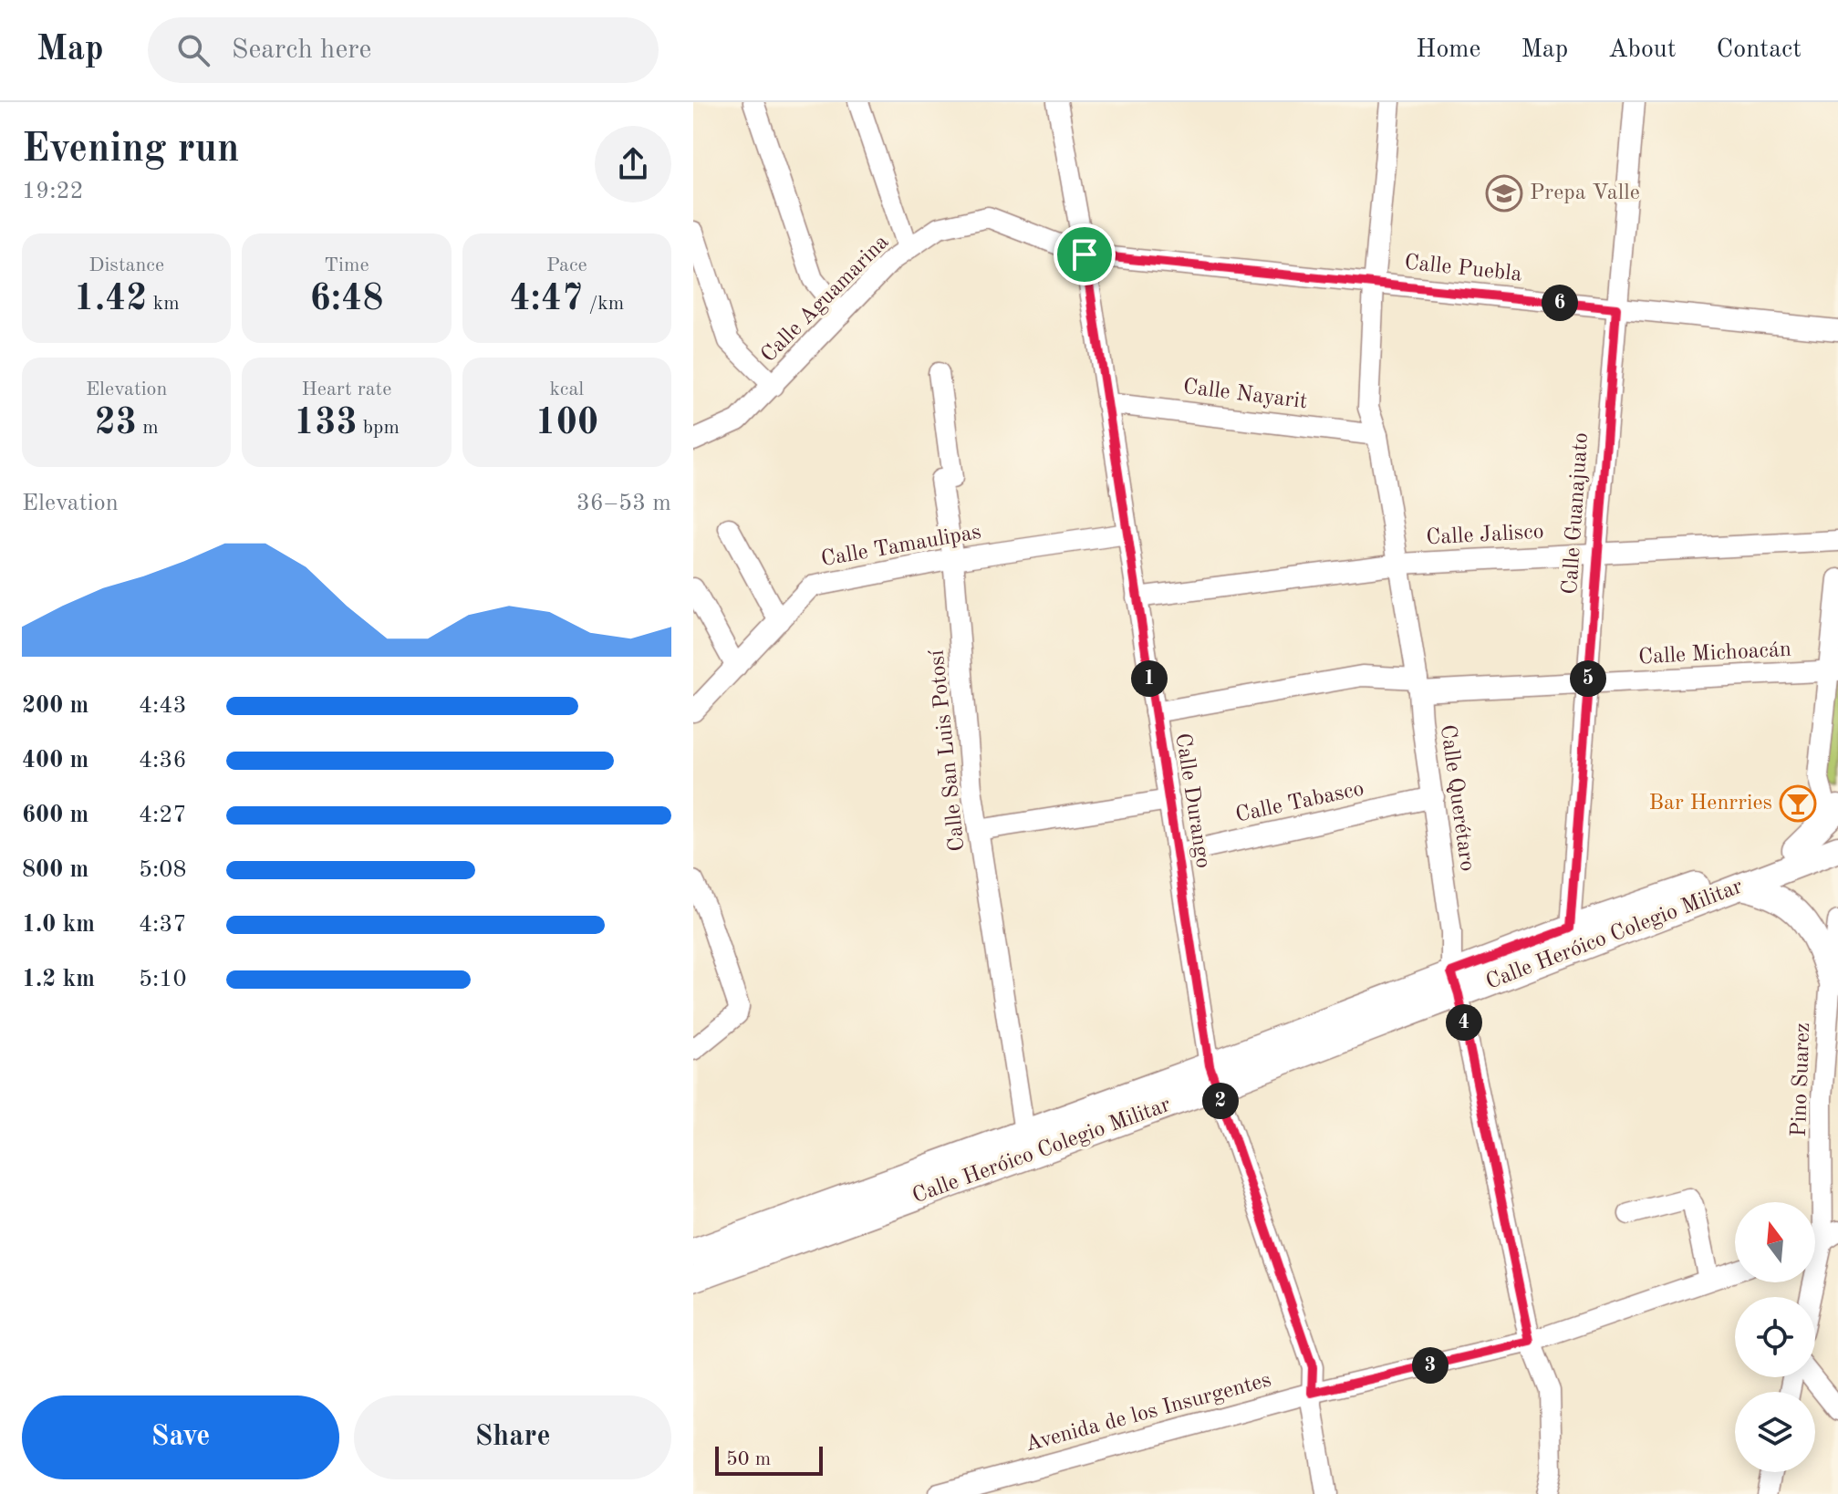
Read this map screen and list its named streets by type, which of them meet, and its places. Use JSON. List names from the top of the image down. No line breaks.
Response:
{"streets":{"main road":["Calle Heróico Colegio Militar"],"street":["Calle Puebla","Calle Aguamarina","Calle Nayarit","Calle Guanajuato","Calle Jalisco","Calle Tamaulipas","Calle Michoacán","Calle San Luis Potosí","Calle Querétaro","Calle Durango","Calle Tabasco","Pino Suarez","Avenida de los Insurgentes"]},"crossings":[["Calle Puebla","Calle Aguamarina"],["Calle Puebla","Calle Guanajuato"],["Calle Puebla","Calle Querétaro"],["Calle Puebla","Calle Durango"],["Calle Aguamarina","Calle Durango"],["Calle Nayarit","Calle Querétaro"],["Calle Nayarit","Calle Durango"],["Calle Guanajuato","Calle Jalisco"],["Calle Guanajuato","Calle Michoacán"],["Calle Guanajuato","Calle Heróico Colegio Militar"],["Calle Jalisco","Calle Querétaro"],["Calle Jalisco","Calle Durango"],["Calle Tamaulipas","Calle San Luis Potosí"],["Calle Tamaulipas","Calle Durango"],["Calle Michoacán","Calle Querétaro"],["Calle Michoacán","Calle Durango"],["Calle San Luis Potosí","Calle Heróico Colegio Militar"],["Calle Querétaro","Calle Tabasco"],["Calle Querétaro","Calle Heróico Colegio Militar"],["Calle Querétaro","Avenida de los Insurgentes"],["Calle Durango","Calle Tabasco"],["Calle Durango","Calle Heróico Colegio Militar"],["Calle Durango","Avenida de los Insurgentes"]],"places":{"school or university":["Prepa Valle"],"bar":["Bar Henrries"]},"scale_bar":"50 m","north":"top","page":{"header":"Map","search":"Search here","nav":["Home","Map","About","Contact"],"heading":["Evening run","19:22"],"stats":[["Distance","1.42 km"],["Time","6:48"],["Pace","4:47 /km"],["Elevation","23 m"],["Heart rate","133 bpm"],["kcal","100"]],"pins":["6","1","5","4","2","3"],"chart":["Elevation","36–53 m"],"list":[{"name":"200 m","note":"4:43"},{"name":"400 m","note":"4:36"},{"name":"600 m","note":"4:27"},{"name":"800 m","note":"5:08"},{"name":"1.0 km","note":"4:37"},{"name":"1.2 km","note":"5:10"}],"buttons":["Save","Share"],"scale":"50 m"}}
